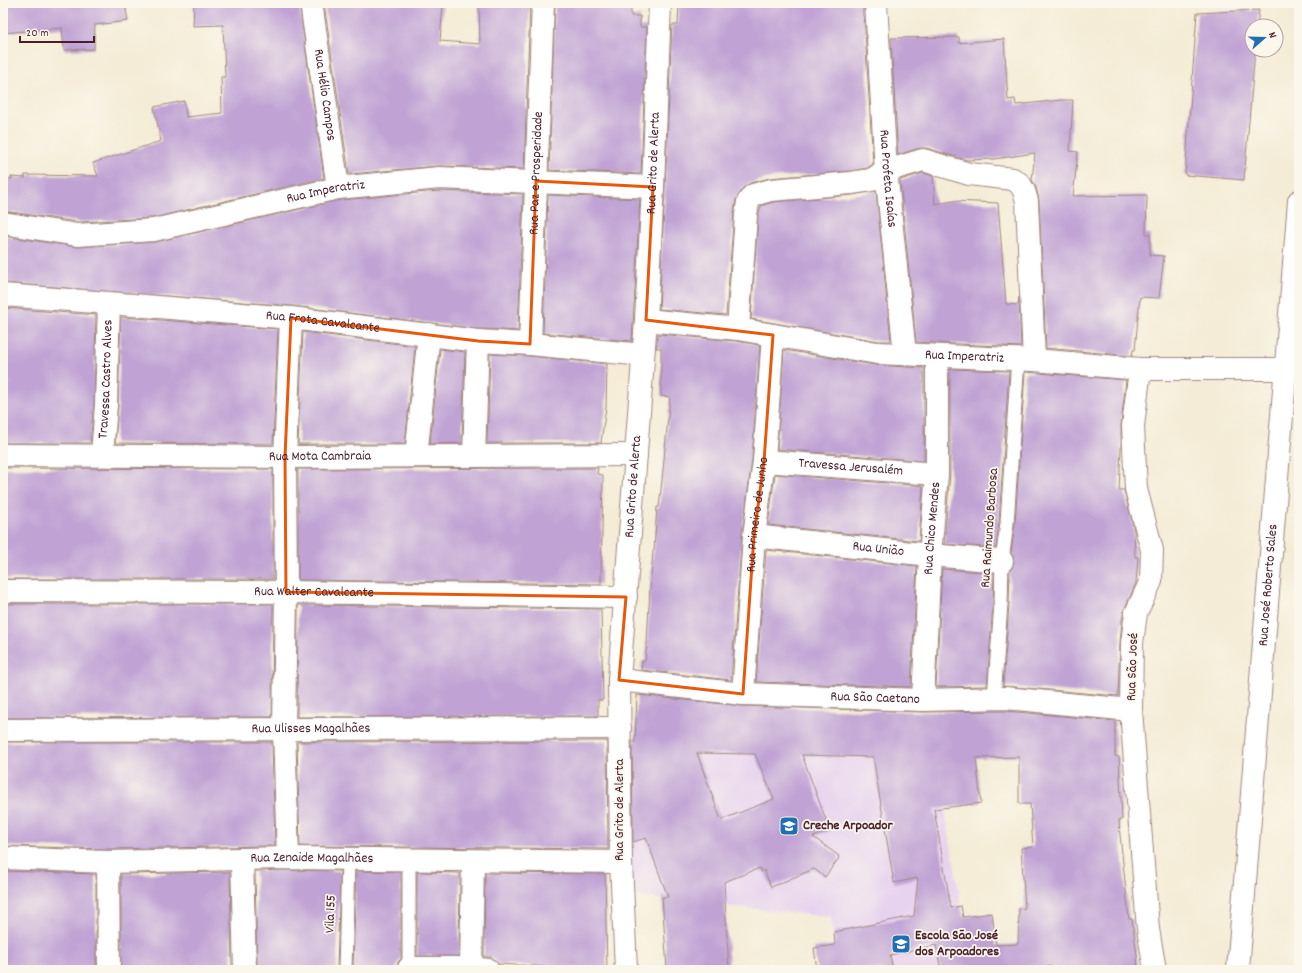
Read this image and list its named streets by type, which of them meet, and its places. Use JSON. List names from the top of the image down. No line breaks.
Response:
{"streets":{"street":["Rua Hélio Campos","Rua Grito de Alerta","Rua Paz e Prosperidade","Rua Profeta Isaías","Rua Imperatriz","Rua Frota Cavalcante","Travessa Castro Alves","Rua Mota Cambraia","Travessa Jerusalém","Rua Primeiro de Junho","Rua Chico Mendes","Rua União","Rua José Roberto Sales","Rua Walter Cavalcante","Rua São José","Rua São Caetano","Rua Ulisses Magalhães","Rua Zenaide Magalhães"],"lane":["Rua Raimundo Barbosa","Vila 155"]},"crossings":[["Rua Hélio Campos","Rua Imperatriz"],["Rua Grito de Alerta","Rua Imperatriz"],["Rua Grito de Alerta","Rua Frota Cavalcante"],["Rua Grito de Alerta","Rua Mota Cambraia"],["Rua Grito de Alerta","Rua Walter Cavalcante"],["Rua Grito de Alerta","Rua São Caetano"],["Rua Grito de Alerta","Rua Ulisses Magalhães"],["Rua Grito de Alerta","Rua Zenaide Magalhães"],["Rua Paz e Prosperidade","Rua Imperatriz"],["Rua Paz e Prosperidade","Rua Frota Cavalcante"],["Rua Profeta Isaías","Rua Imperatriz"],["Rua Imperatriz","Rua Primeiro de Junho"],["Rua Imperatriz","Rua Chico Mendes"],["Rua Imperatriz","Rua Raimundo Barbosa"],["Rua Imperatriz","Rua José Roberto Sales"],["Rua Imperatriz","Rua São José"],["Rua Frota Cavalcante","Travessa Castro Alves"],["Travessa Castro Alves","Rua Mota Cambraia"],["Travessa Jerusalém","Rua Primeiro de Junho"],["Travessa Jerusalém","Rua Chico Mendes"],["Rua Primeiro de Junho","Rua União"],["Rua Primeiro de Junho","Rua São Caetano"],["Rua Chico Mendes","Rua União"],["Rua Chico Mendes","Rua São Caetano"],["Rua Raimundo Barbosa","Rua União"],["Rua Raimundo Barbosa","Rua São Caetano"],["Rua São José","Rua São Caetano"],["Rua Zenaide Magalhães","Vila 155"]],"places":{"school or university":["Creche Arpoador","Escola São José dos Arpoadores"]},"scale_bar":"20 m","north":"right"}
